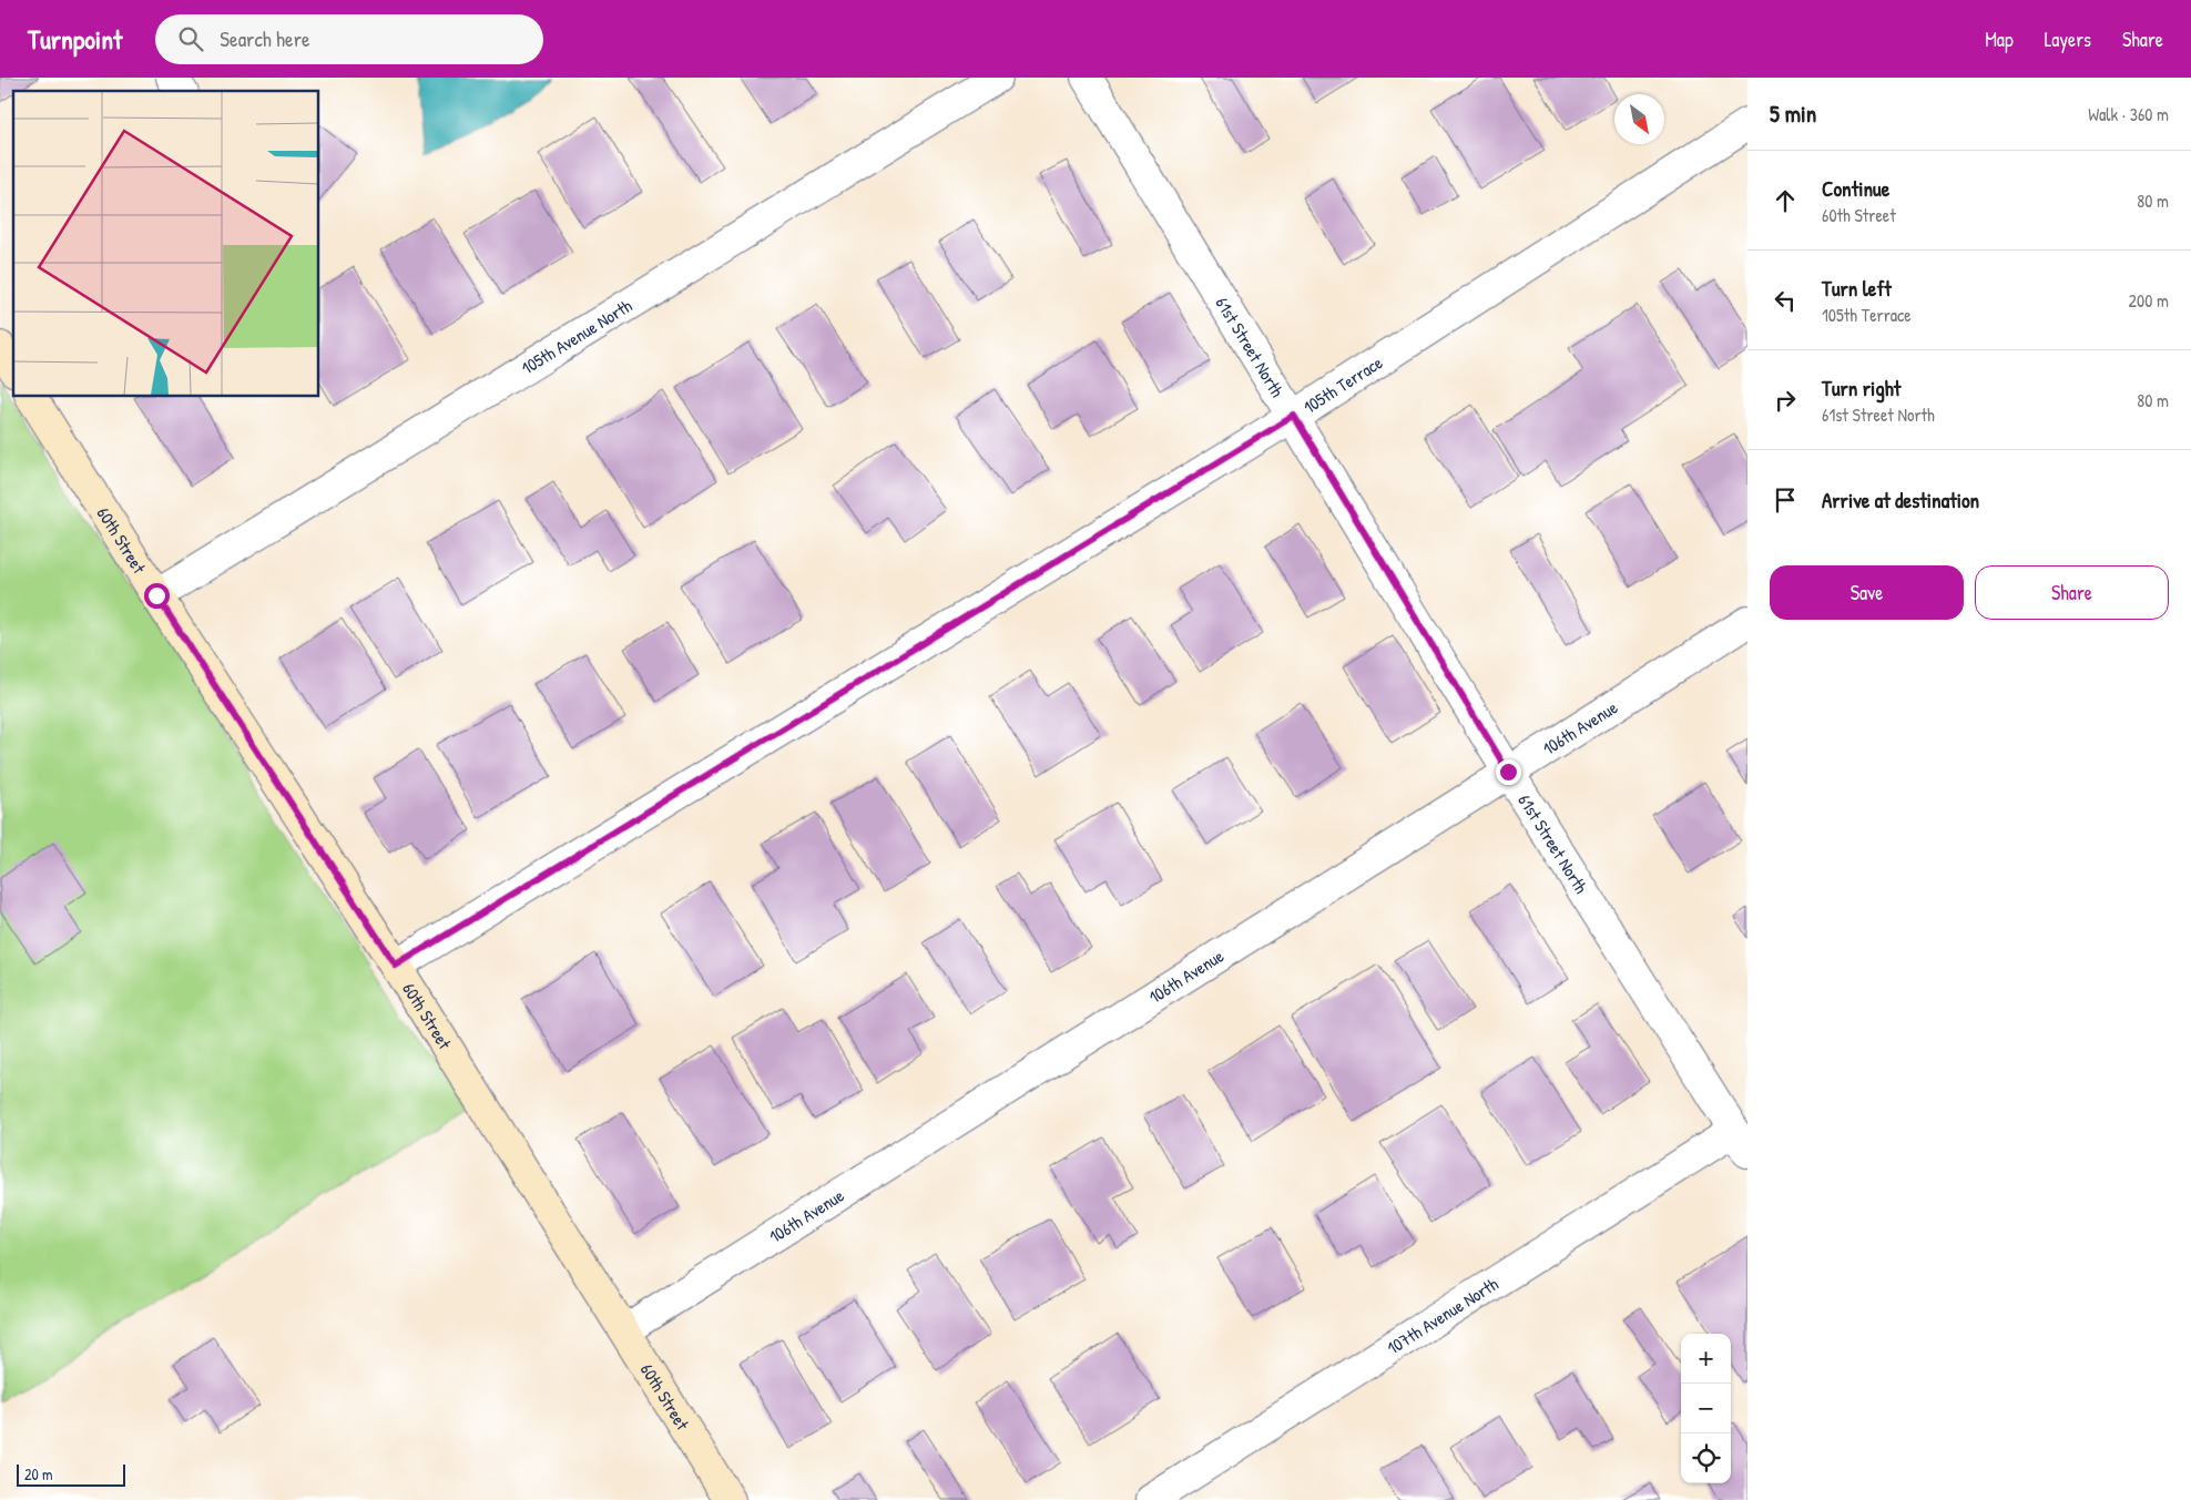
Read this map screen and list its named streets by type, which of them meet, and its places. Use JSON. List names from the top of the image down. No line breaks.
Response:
{"streets":{"street":["105th Avenue North","61st Street North","105th Terrace","60th Street","106th Avenue","107th Avenue North"]},"crossings":[["105th Avenue North","60th Street"],["61st Street North","105th Terrace"],["61st Street North","106th Avenue"],["61st Street North","107th Avenue North"],["105th Terrace","60th Street"],["60th Street","106th Avenue"]],"scale_bar":"20 m","north":"bottom right","page":{"header":"Turnpoint","search":"Search here","nav":["Map","Layers","Share"],"heading":["5 min","Walk · 360 m"],"list":[["Continue","60th Street","80 m"],["Turn left","105th Terrace","200 m"],["Turn right","61st Street North","80 m"],"Arrive at destination"],"buttons":["Save","Share"],"map_buttons":["+","−"],"scale":"20 m"}}
